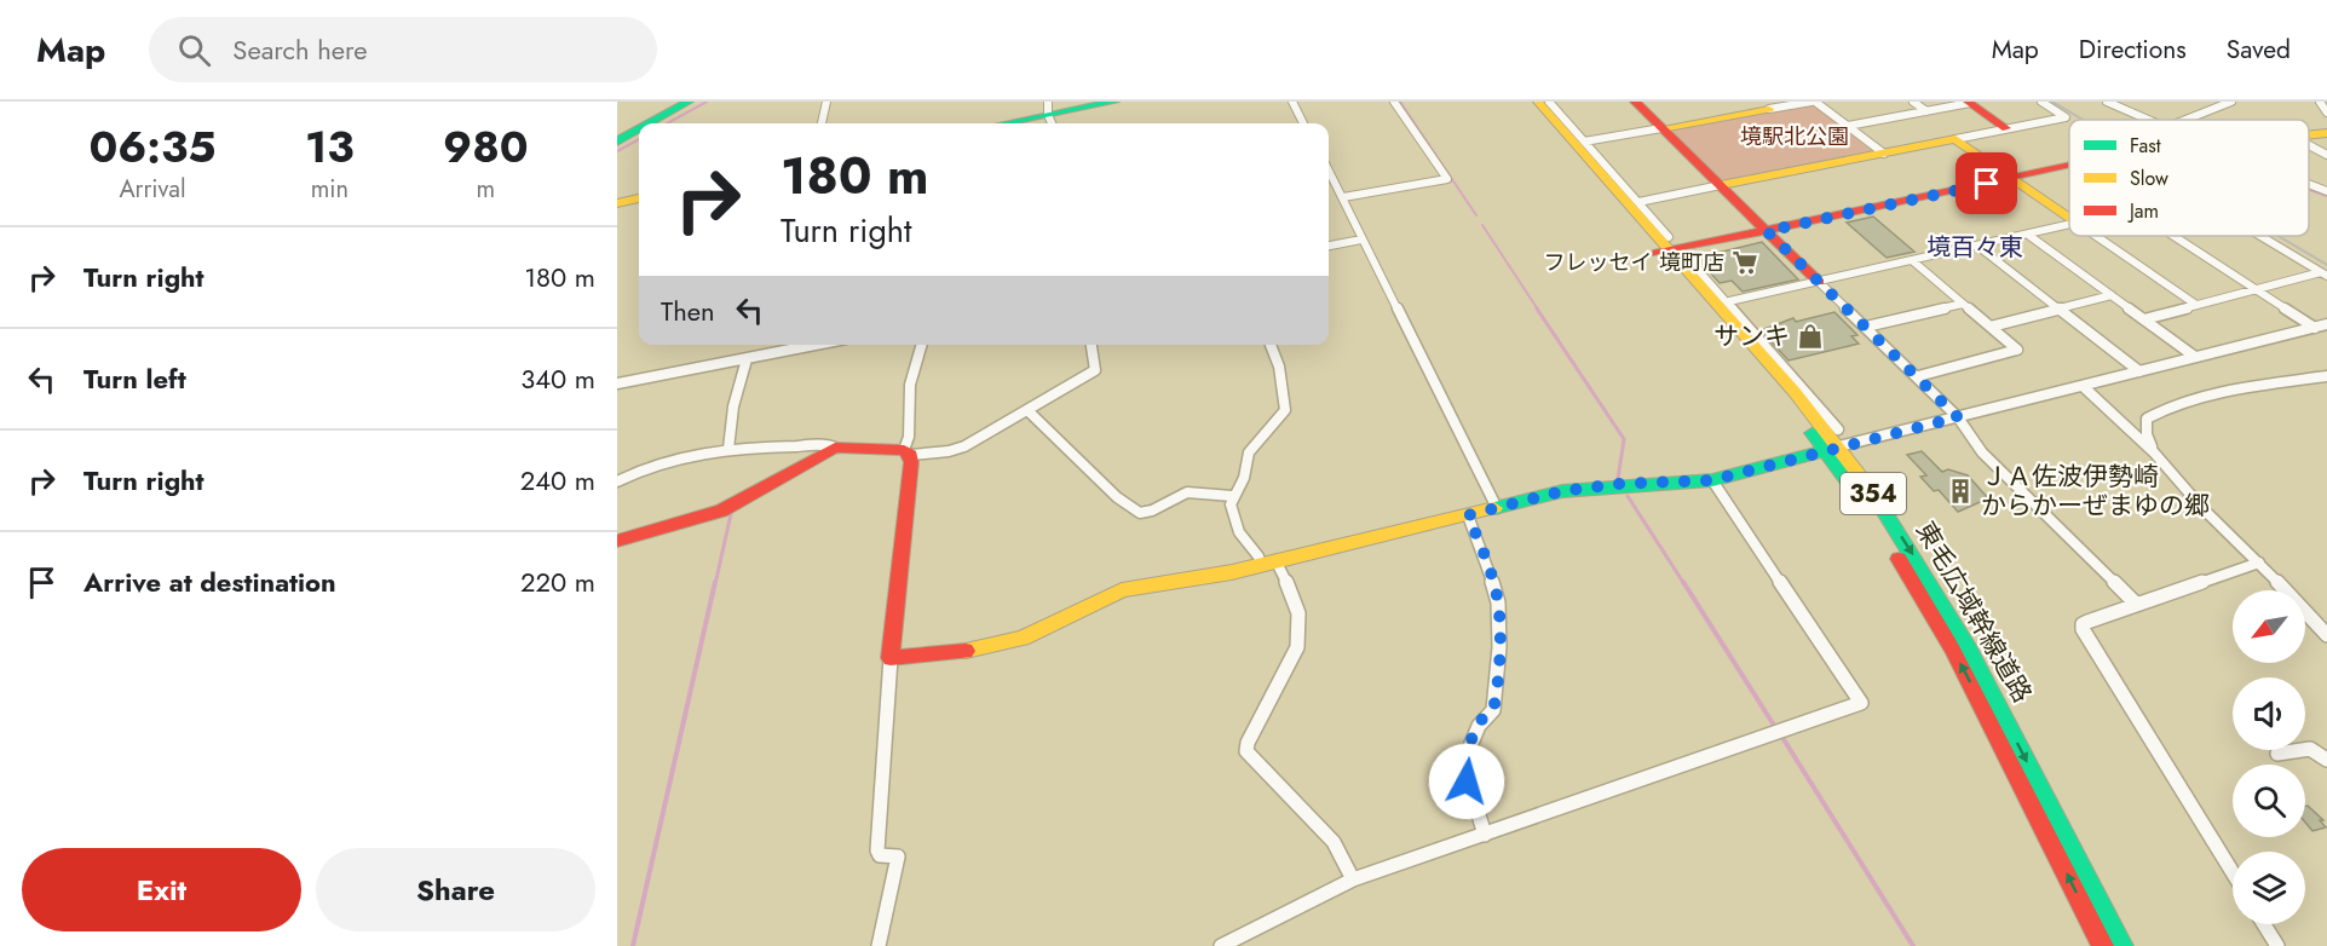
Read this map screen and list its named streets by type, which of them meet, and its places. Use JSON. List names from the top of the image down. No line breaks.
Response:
{"streets":{"main road":["354","東毛広域幹線道路"]},"districts":["境百々東"],"parks":["境駅北公園"],"places":{"supermarket":["フレッセイ 境町店"],"shop":["サンキ"],"building":["ＪＡ佐波伊勢崎 からかーぜまゆの郷"]},"legend":["Fast","Slow","Jam"],"north":"bottom left","page":{"header":"Map","search":"Search here","nav":["Map","Directions","Saved"],"eta":["06:35","Arrival","13","min","980","m"],"turn":["180 m","Turn right"],"list":[{"name":"Turn right","value":"180 m"},{"name":"Turn left","value":"340 m"},{"name":"Turn right","value":"240 m"},{"name":"Arrive at destination","value":"220 m"}],"then":"Then","buttons":["Exit","Share"]}}
